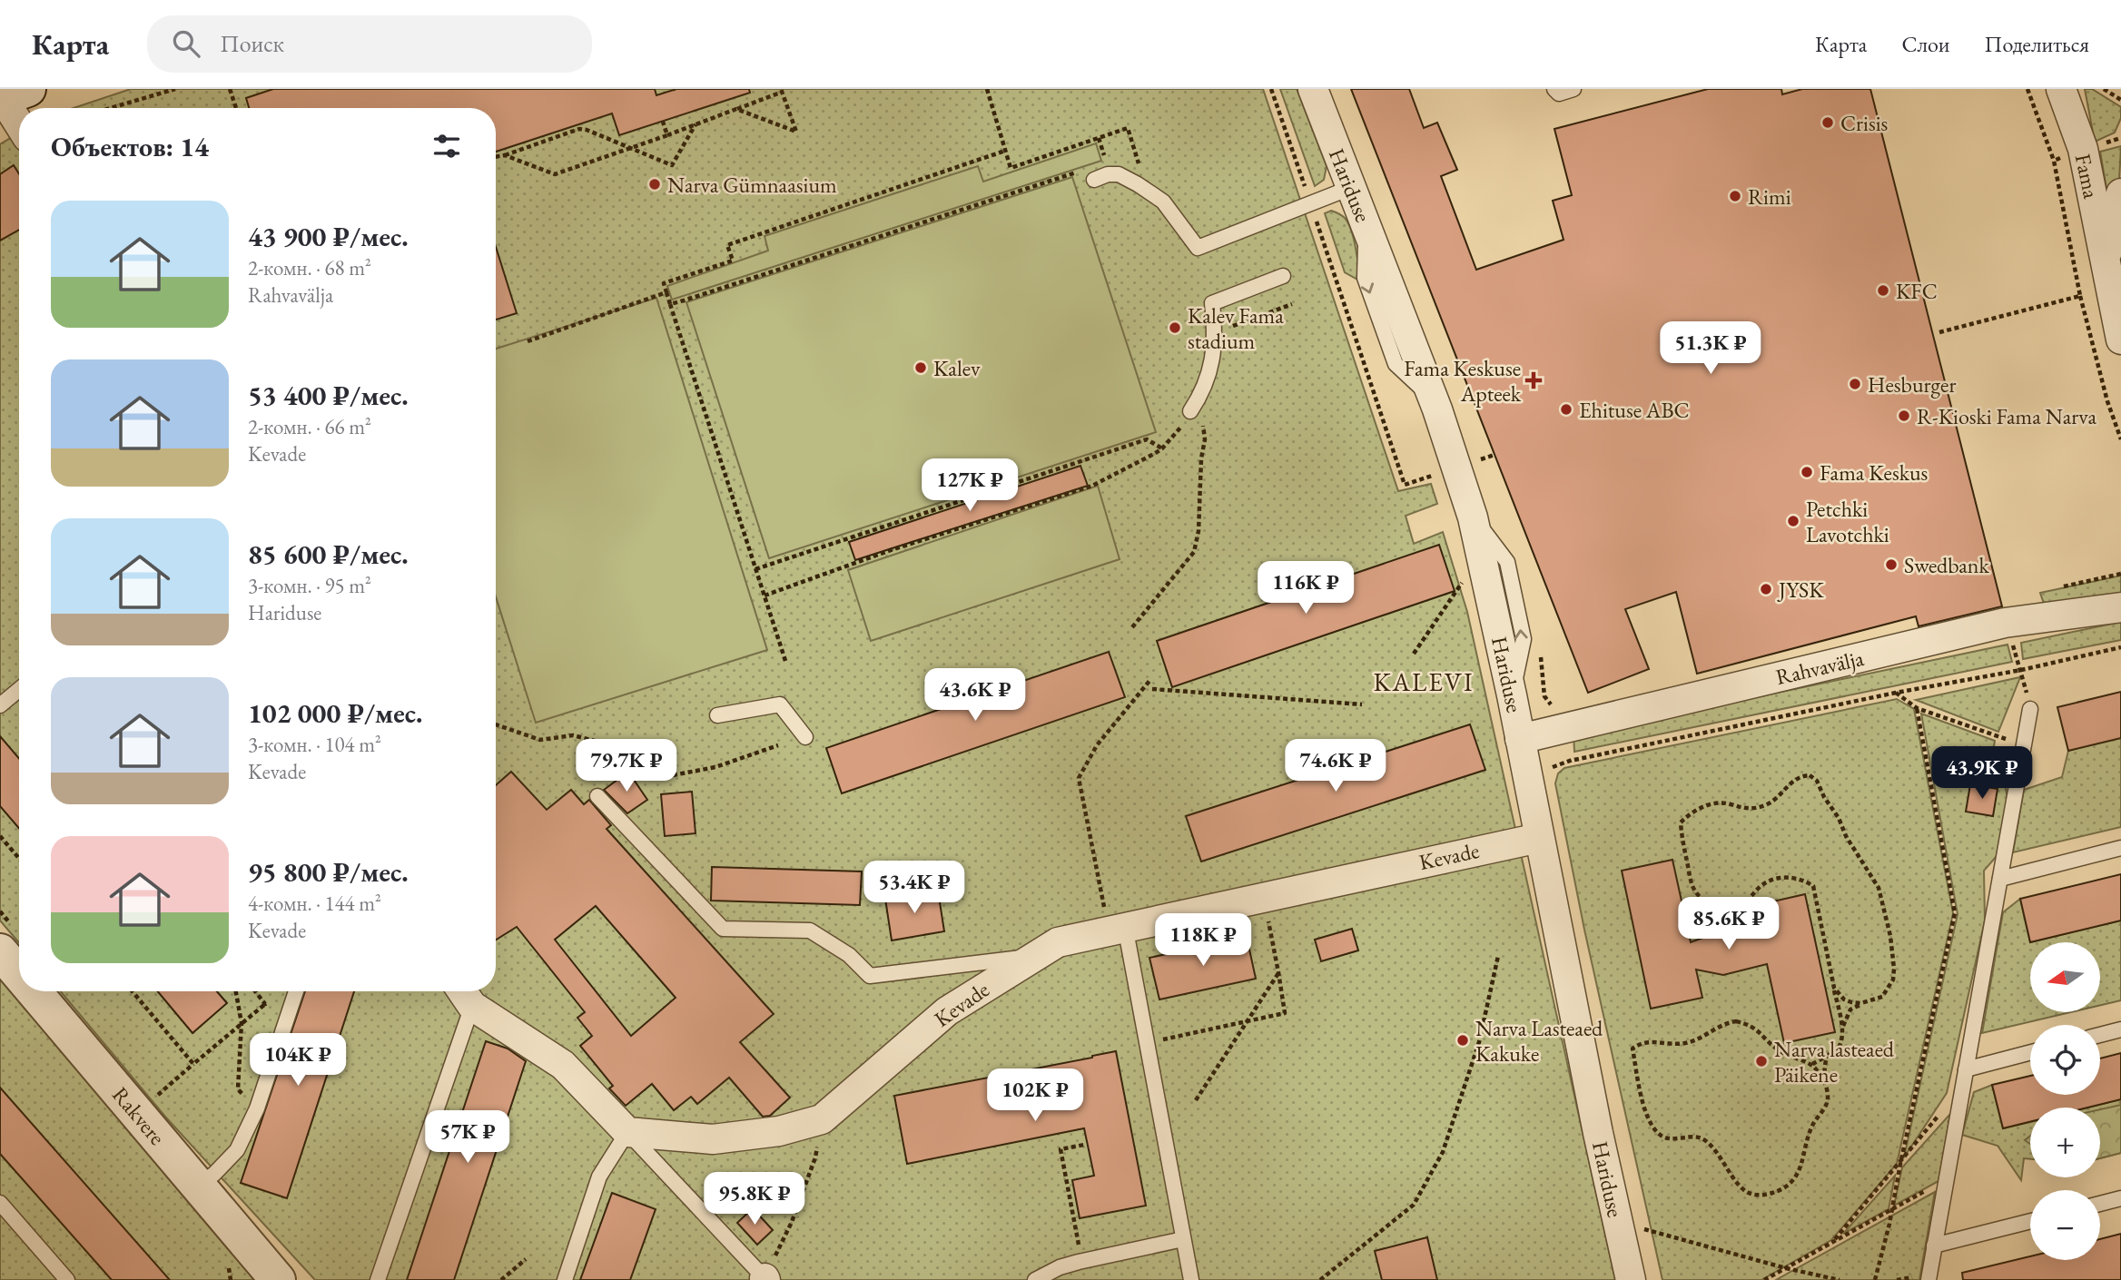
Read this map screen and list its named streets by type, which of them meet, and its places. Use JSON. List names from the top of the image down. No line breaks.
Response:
{"streets":{"street":["Fama","Hariduse","Rahvavälja","Kevade","Rakvere"]},"crossings":[["Hariduse","Rahvavälja"],["Hariduse","Kevade"]],"districts":["KALEVI"],"places":{"other":["Crisis","Narva Gümnaasium","Rimi","KFC","Kalev Fama stadium","Kalev","Hesburger","Ehituse ABC","R-Kioski Fama Narva","Fama Keskus","Petchki Lavotchki","Swedbank","JYSK","Narva Lasteaed Kakuke","Narva lasteaed Päikene"],"health":["Fama Keskuse Apteek"]},"north":"left","page":{"header":"Карта","search":"Поиск","nav":["Карта","Слои","Поделиться"],"heading":"Объектов: 14","list":[{"name":"43 900 ₽/мес.","note":"2-комн. · 68 m² · Rahvavälja"},{"name":"53 400 ₽/мес.","note":"2-комн. · 66 m² · Kevade"},{"name":"85 600 ₽/мес.","note":"3-комн. · 95 m² · Hariduse"},{"name":"102 000 ₽/мес.","note":"3-комн. · 104 m² · Kevade"},{"name":"95 800 ₽/мес.","note":"4-комн. · 144 m² · Kevade"}],"price":["51.3K ₽","127K ₽","116K ₽","43.6K ₽","79.7K ₽","74.6K ₽","43.9K ₽","53.4K ₽","85.6K ₽","118K ₽","104K ₽","102K ₽","57K ₽","95.8K ₽"],"map_buttons":["+","−"]}}
